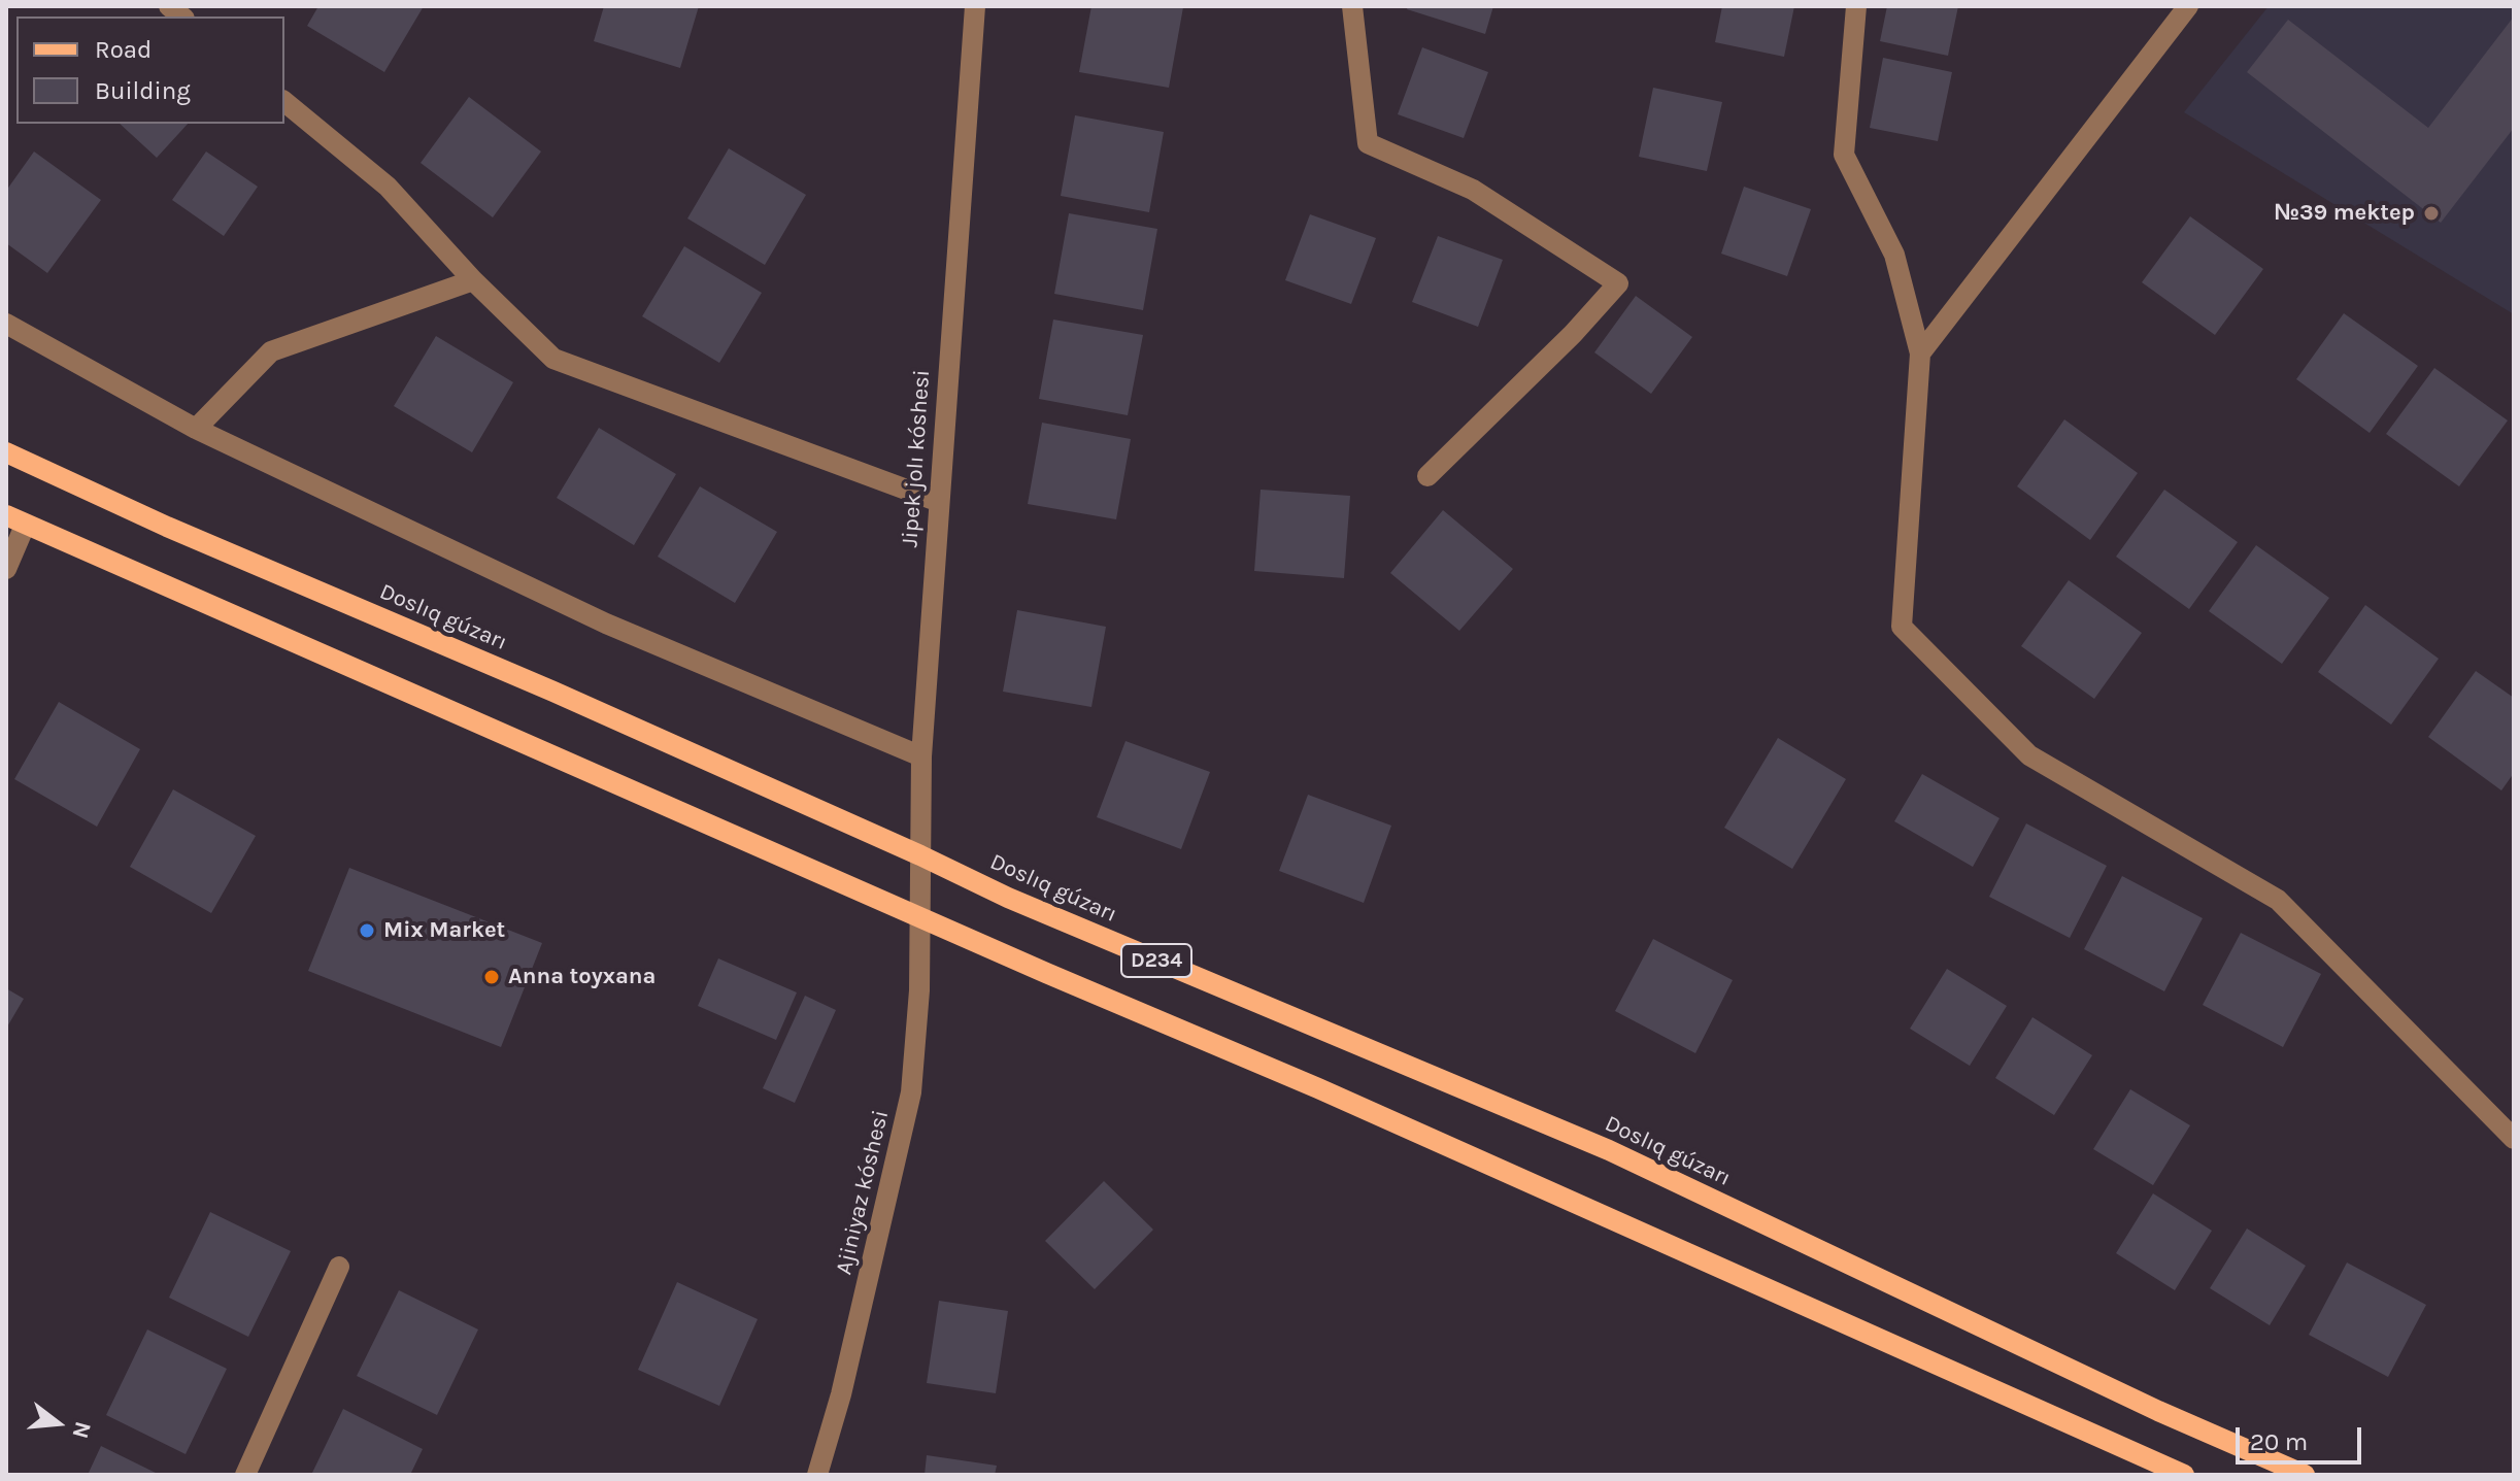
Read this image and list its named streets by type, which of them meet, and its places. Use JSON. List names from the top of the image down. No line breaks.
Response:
{"streets":{"main road":["Doslıq gúzarı","D234"],"street":["Jipek jolı kóshesi","Ajiniyaz kóshesi"]},"crossings":[["Jipek jolı kóshesi","Doslıq gúzarı"],["Jipek jolı kóshesi","D234"],["Jipek jolı kóshesi","Ajiniyaz kóshesi"],["D234","Ajiniyaz kóshesi"]],"places":["№39 mektep","Mix Market","Anna toyxana"],"legend":["Road","Building"],"scale_bar":"20 m","north":"right"}
